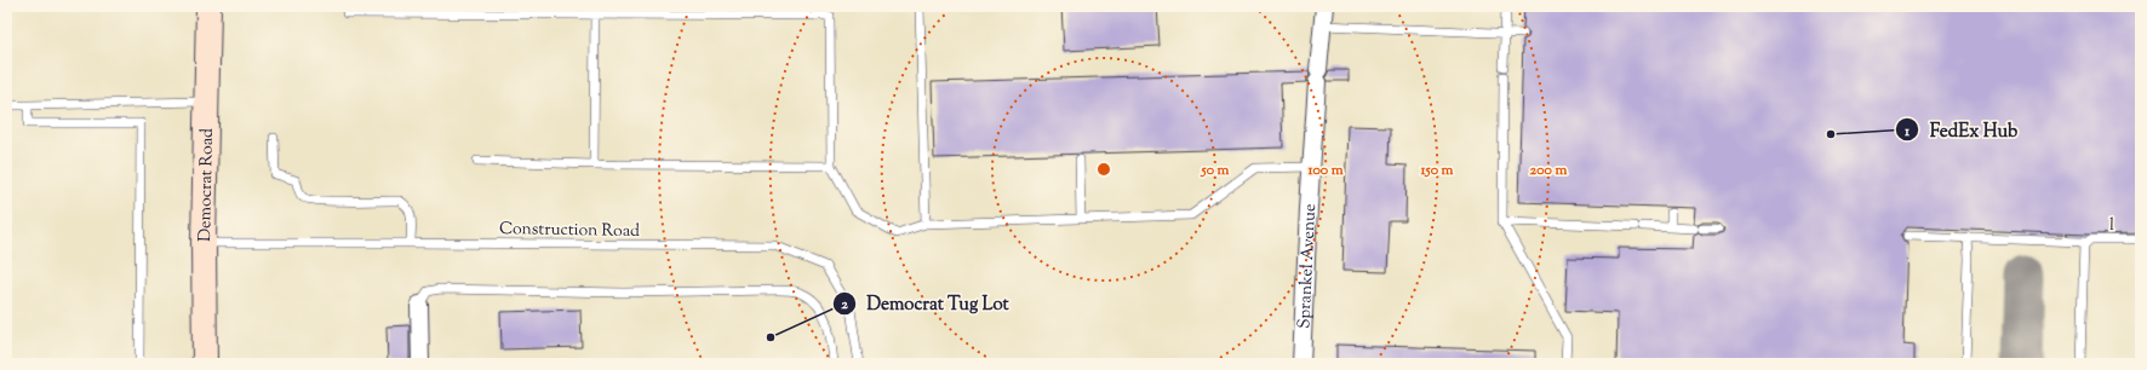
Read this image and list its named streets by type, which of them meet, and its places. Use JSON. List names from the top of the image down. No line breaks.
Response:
{"streets":{"main road":["Democrat Road"],"street":["Sprankel Avenue"],"lane":["l","Construction Road"]},"crossings":[["Democrat Road","Construction Road"]],"places":["FedEx Hub","Democrat Tug Lot"],"rings":["50 m","100 m","150 m","200 m"]}
